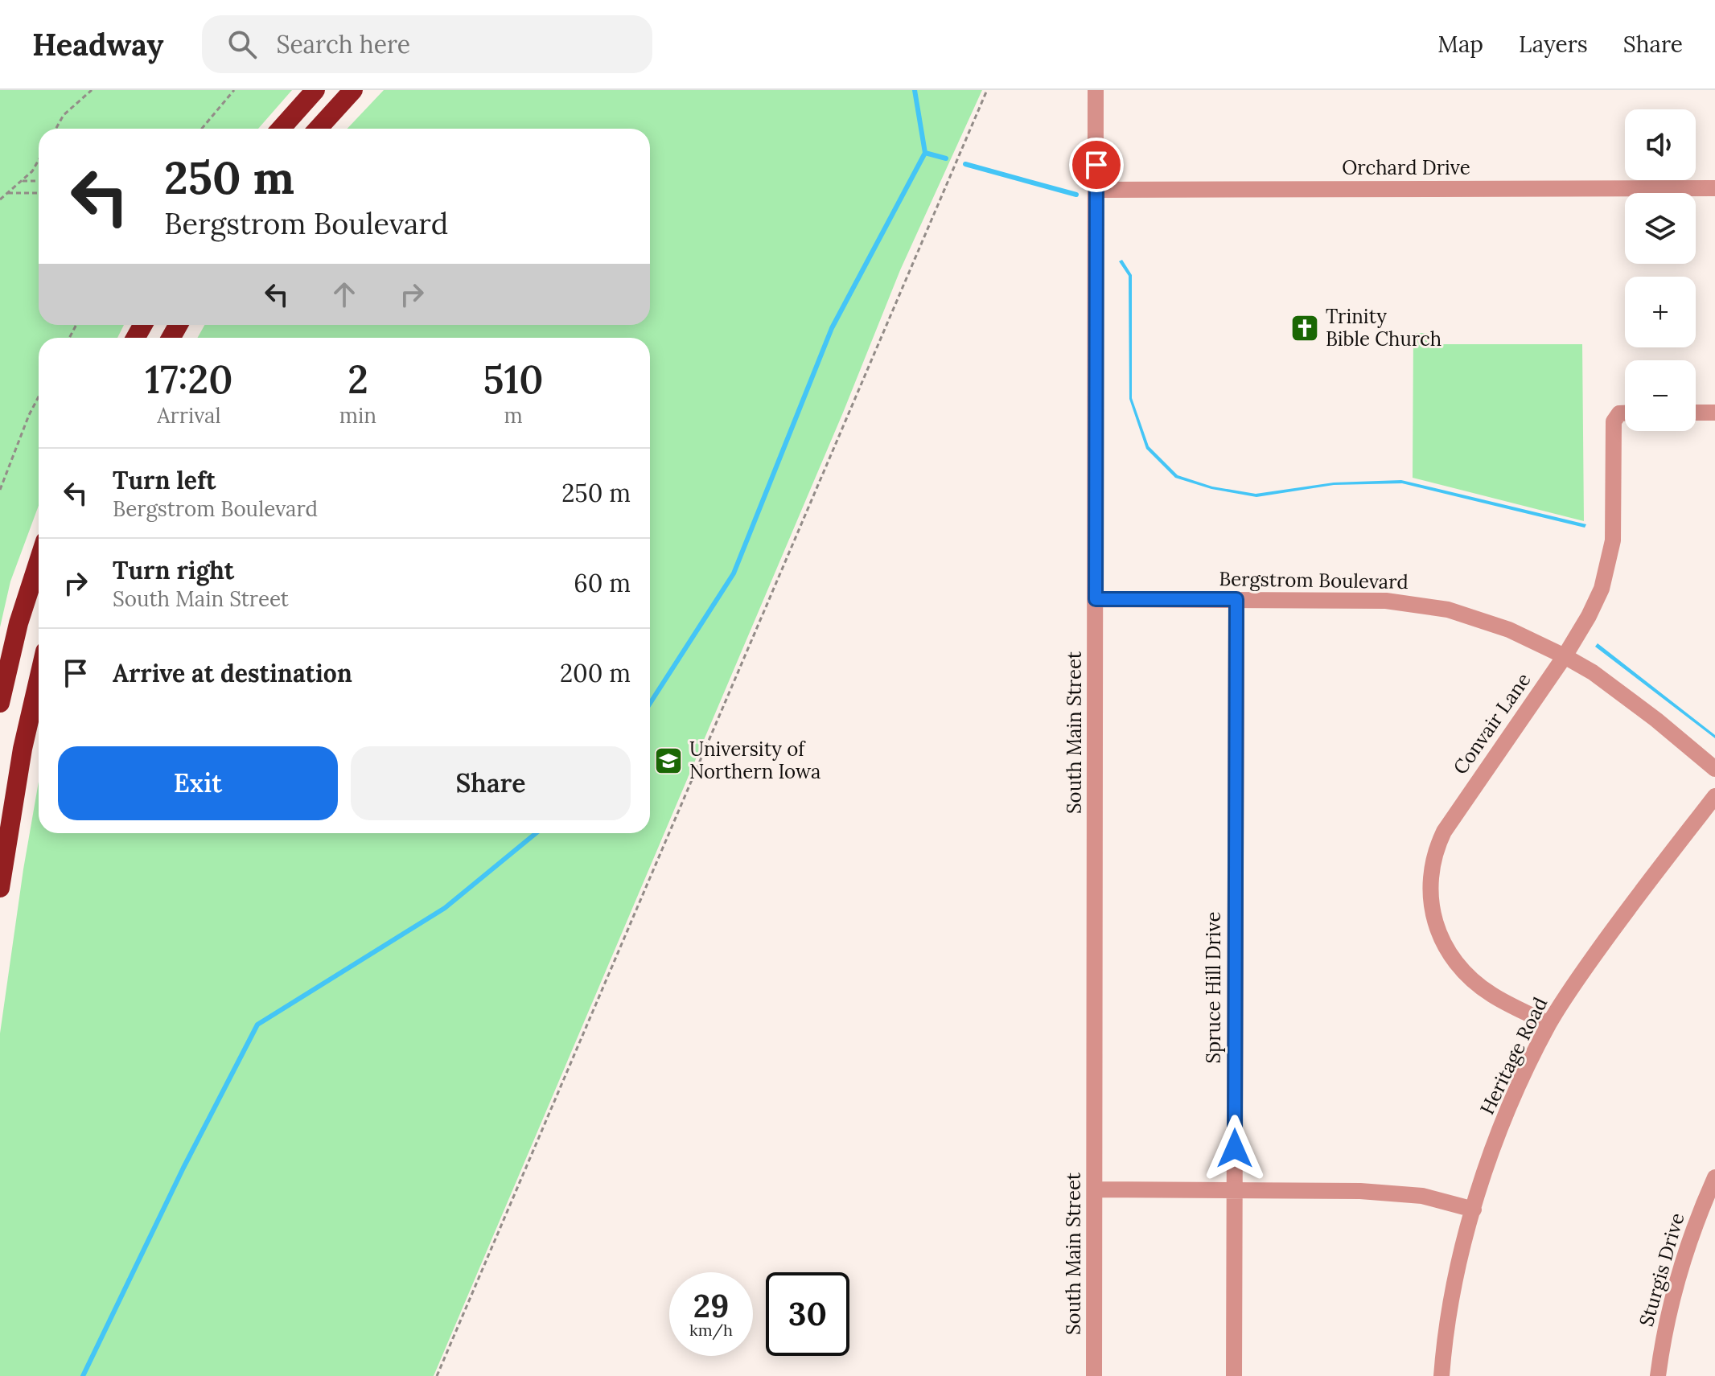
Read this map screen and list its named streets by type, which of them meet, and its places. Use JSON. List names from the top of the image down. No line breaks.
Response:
{"streets":{"street":["Orchard Drive","Bergstrom Boulevard","Convair Lane","South Main Street","Spruce Hill Drive","Heritage Road","Sturgis Drive"]},"crossings":[["Orchard Drive","South Main Street"],["Bergstrom Boulevard","Convair Lane"],["Bergstrom Boulevard","South Main Street"],["Bergstrom Boulevard","Spruce Hill Drive"],["Convair Lane","Heritage Road"]],"places":{"church":["Trinity Bible Church"],"school or university":["University of Northern Iowa"]},"page":{"header":"Headway","search":"Search here","nav":["Map","Layers","Share"],"map_buttons":["+","−"],"turn":["250 m","Bergstrom Boulevard"],"eta":["17:20","Arrival","2","min","510","m"],"list":[{"name":"Turn left","note":"Bergstrom Boulevard","value":"250 m"},{"name":"Turn right","note":"South Main Street","value":"60 m"},{"name":"Arrive at destination","value":"200 m"}],"buttons":["Exit","Share"],"speed":"29 km/h","limit":"30"}}
